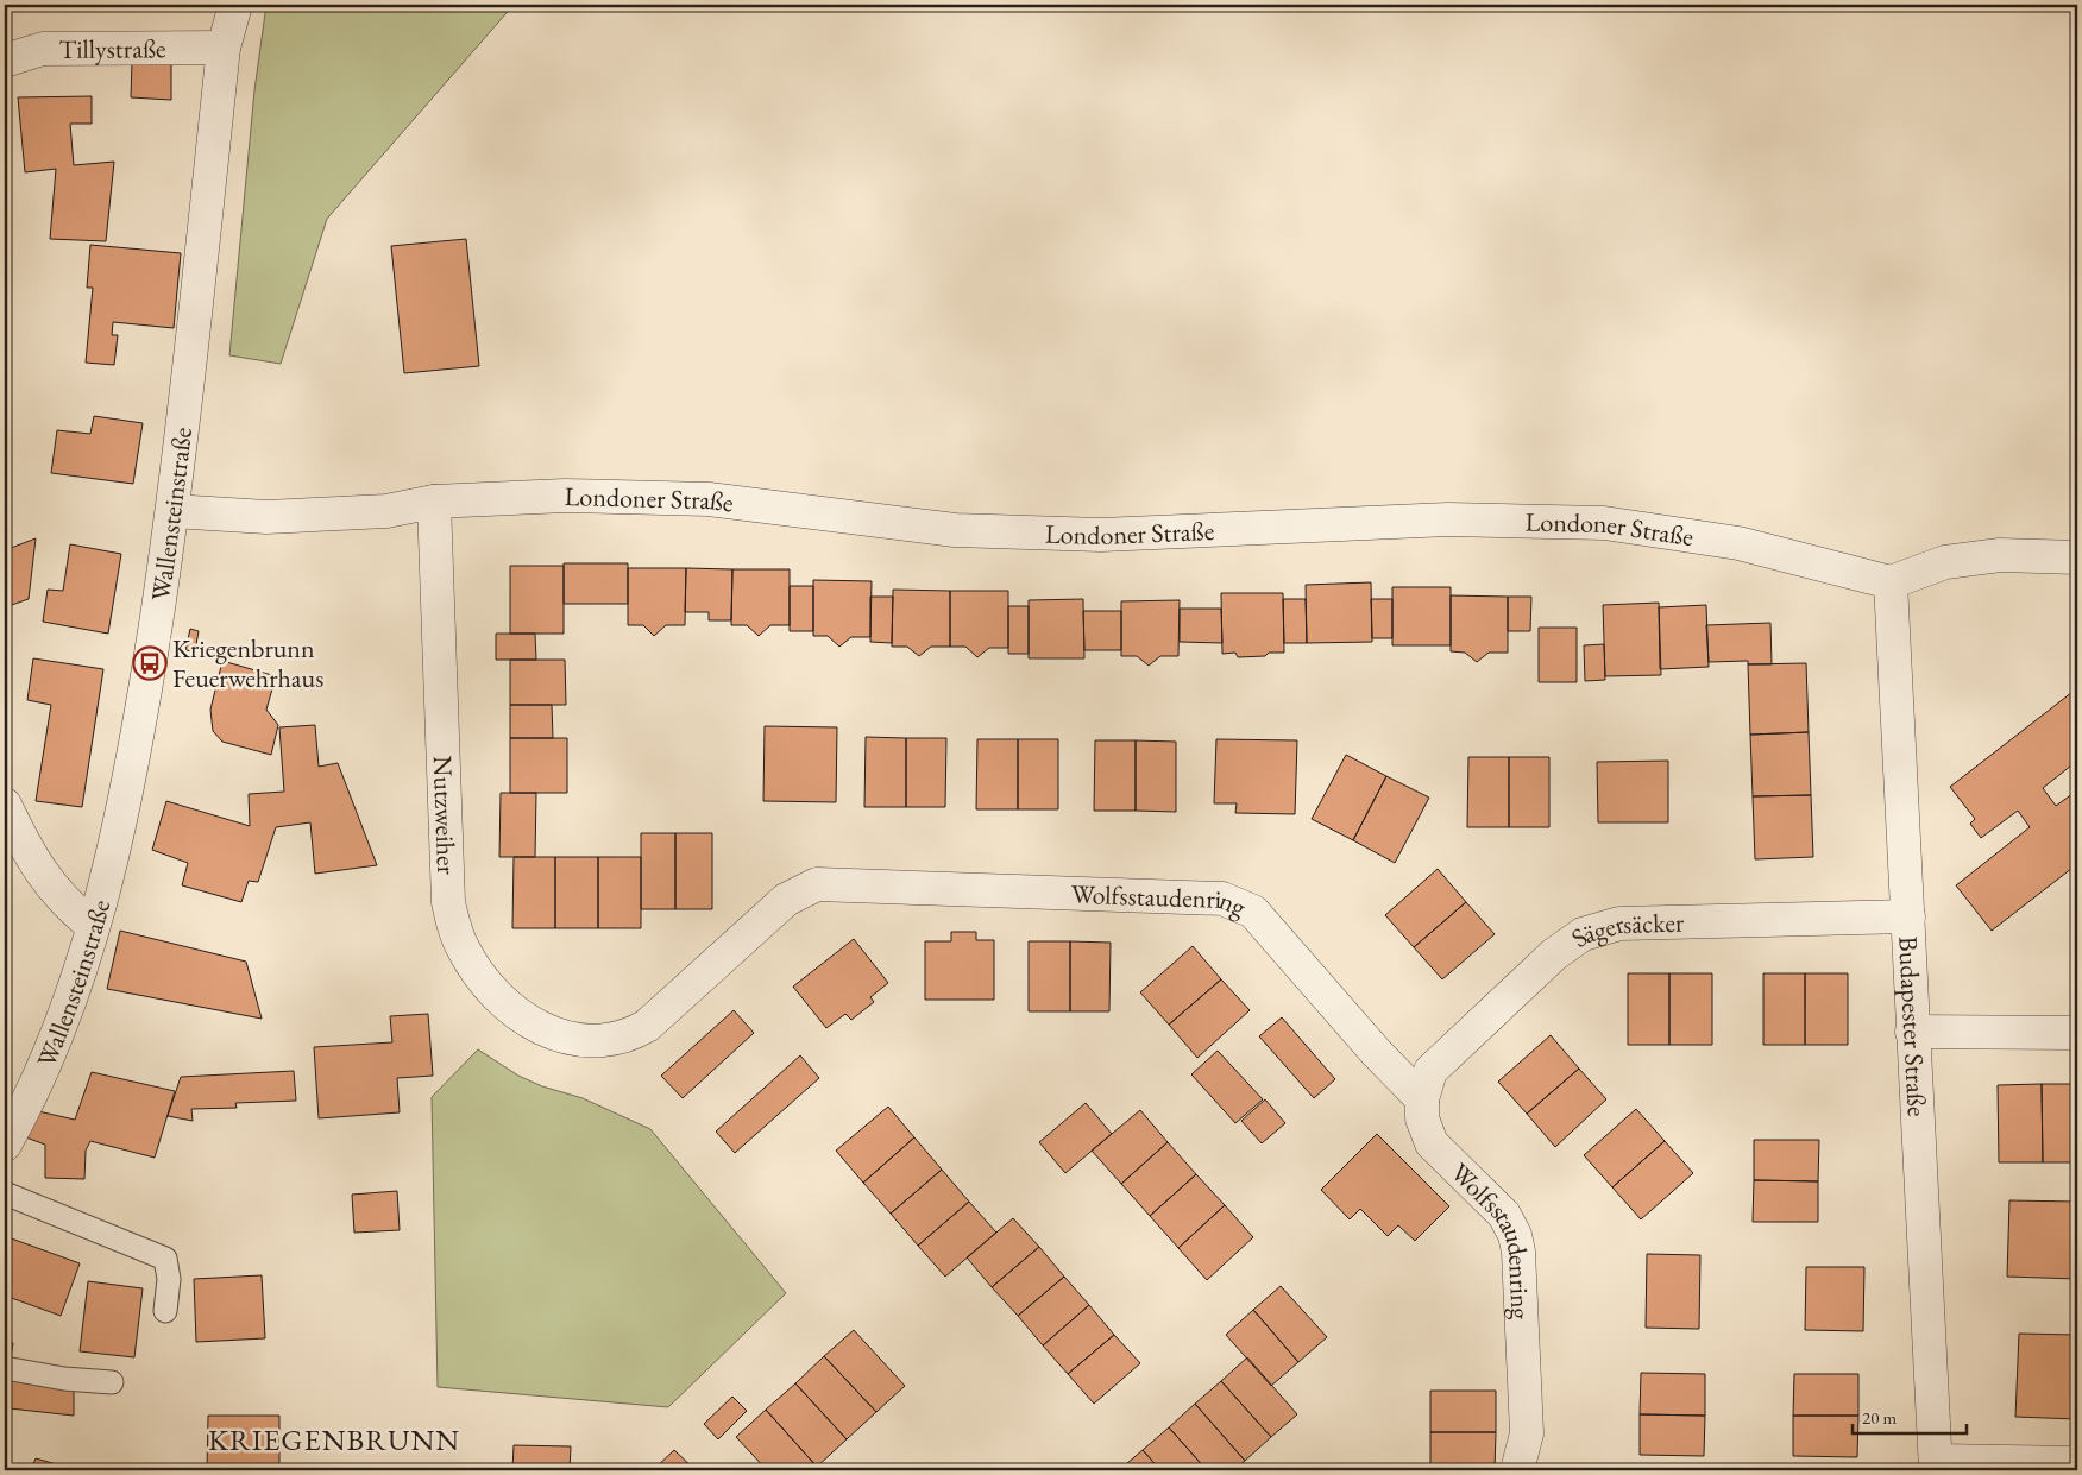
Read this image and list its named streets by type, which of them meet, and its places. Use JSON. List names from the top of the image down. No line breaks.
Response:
{"streets":{"street":["Tillystraße","Londoner Straße","Wallensteinstraße","Nutzweiher","Wolfsstaudenring","Sägersäcker","Budapester Straße"]},"crossings":[["Tillystraße","Wallensteinstraße"],["Londoner Straße","Wallensteinstraße"],["Londoner Straße","Nutzweiher"],["Londoner Straße","Budapester Straße"],["Nutzweiher","Wolfsstaudenring"],["Wolfsstaudenring","Sägersäcker"],["Sägersäcker","Budapester Straße"]],"districts":["KRIEGENBRUNN"],"places":{"bus stop":["Kriegenbrunn Feuerwehrhaus"]},"scale_bar":"20 m"}
